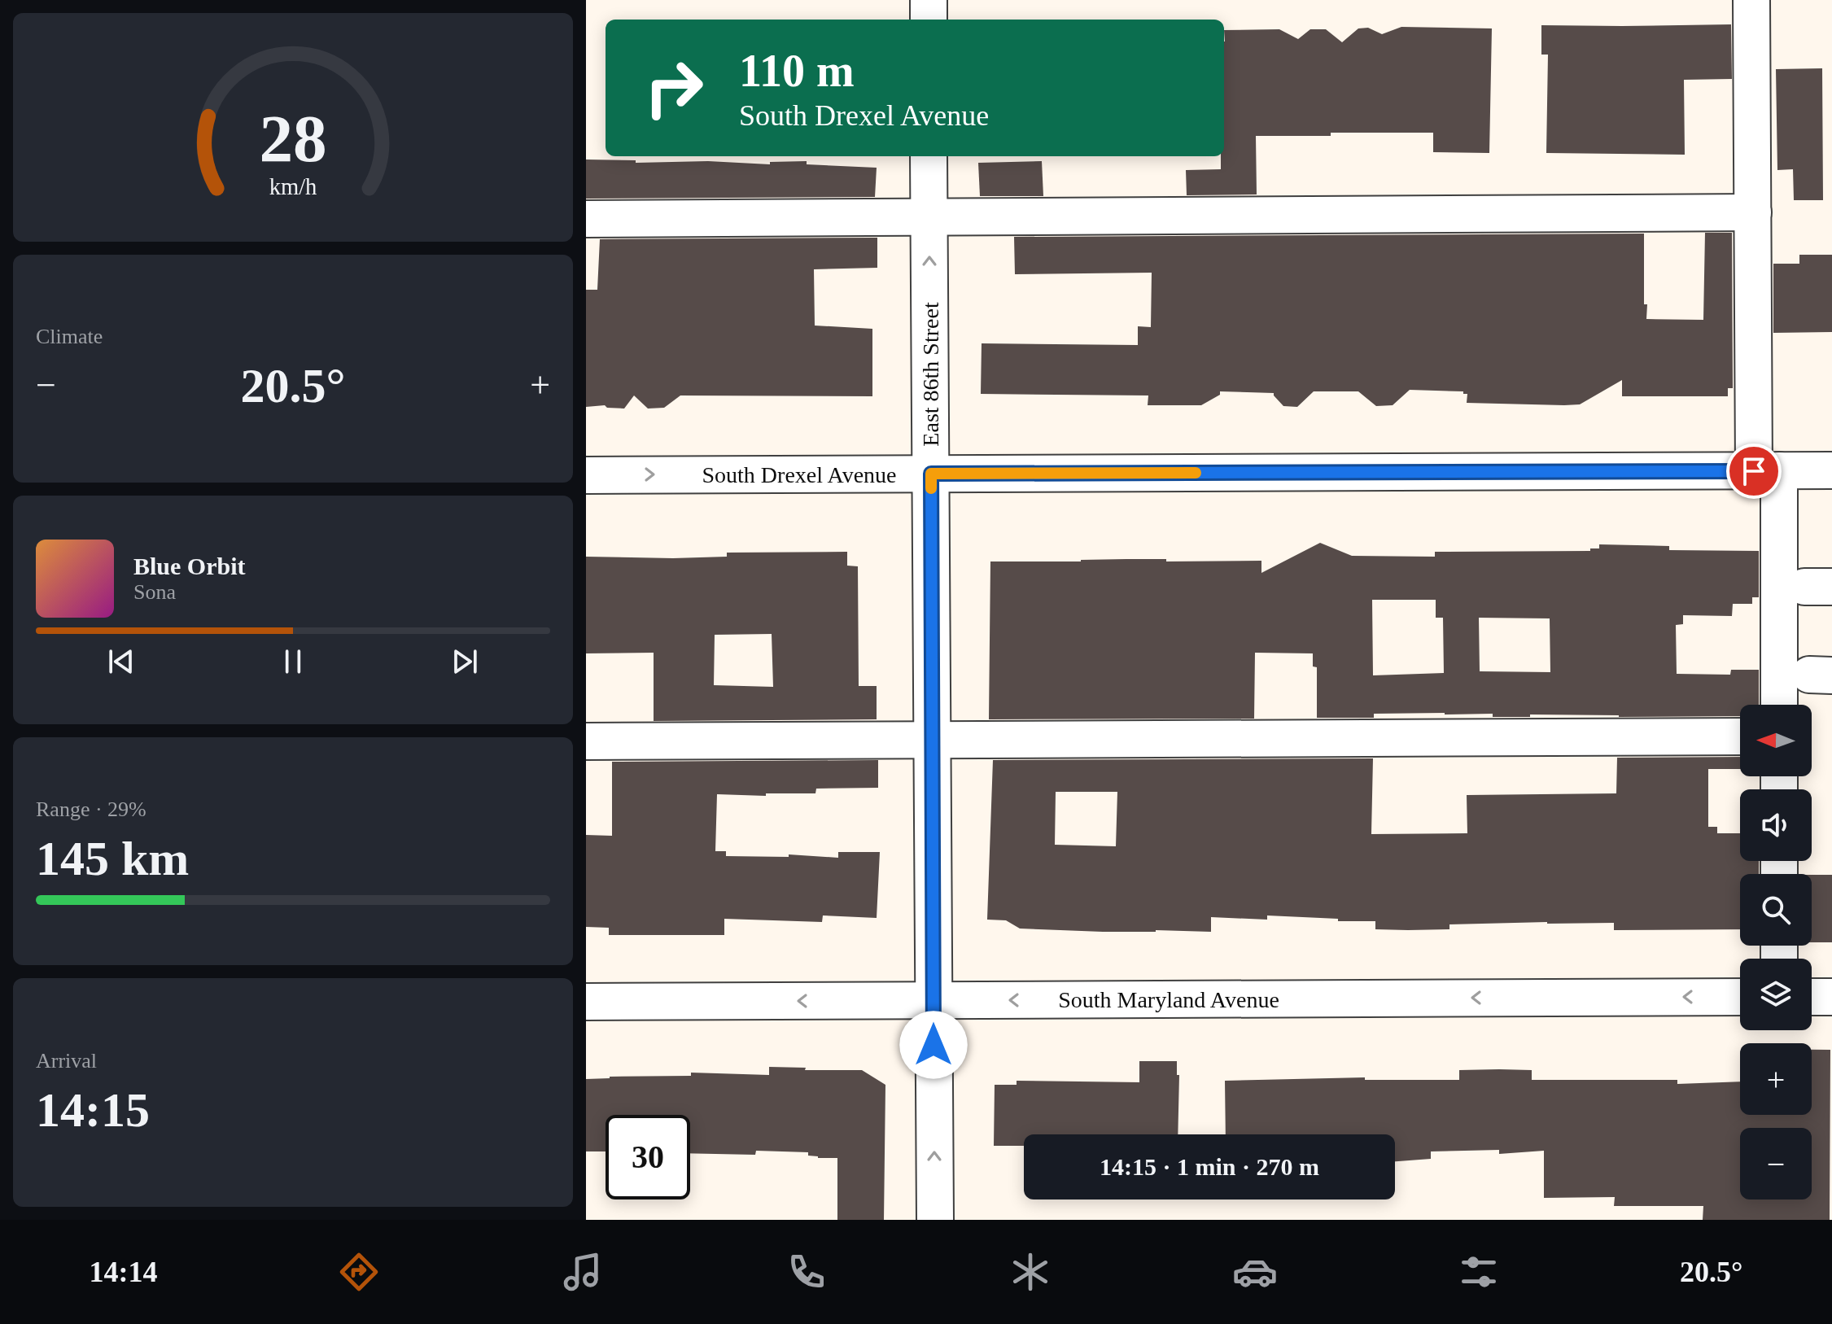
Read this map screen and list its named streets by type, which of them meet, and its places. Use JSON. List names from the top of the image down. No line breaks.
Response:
{"streets":{"street":["East 86th Street","South Drexel Avenue","South Maryland Avenue"]},"crossings":[["East 86th Street","South Drexel Avenue"],["East 86th Street","South Maryland Avenue"]],"one_way":["East 86th Street"],"north":"left","page":{"turn":["110 m","South Drexel Avenue"],"tile":["Climate",["Range · 29%","145 km"],["Arrival","14:15"]],"heat":["−","20.5°","+"],"song":["Blue Orbit","Sona"],"map_buttons":["+","−"],"limit":"30","trip":"14:15 · 1 min · 270 m","tabs":["14:14","20.5°"],"gauge":["28","km/h"]}}
